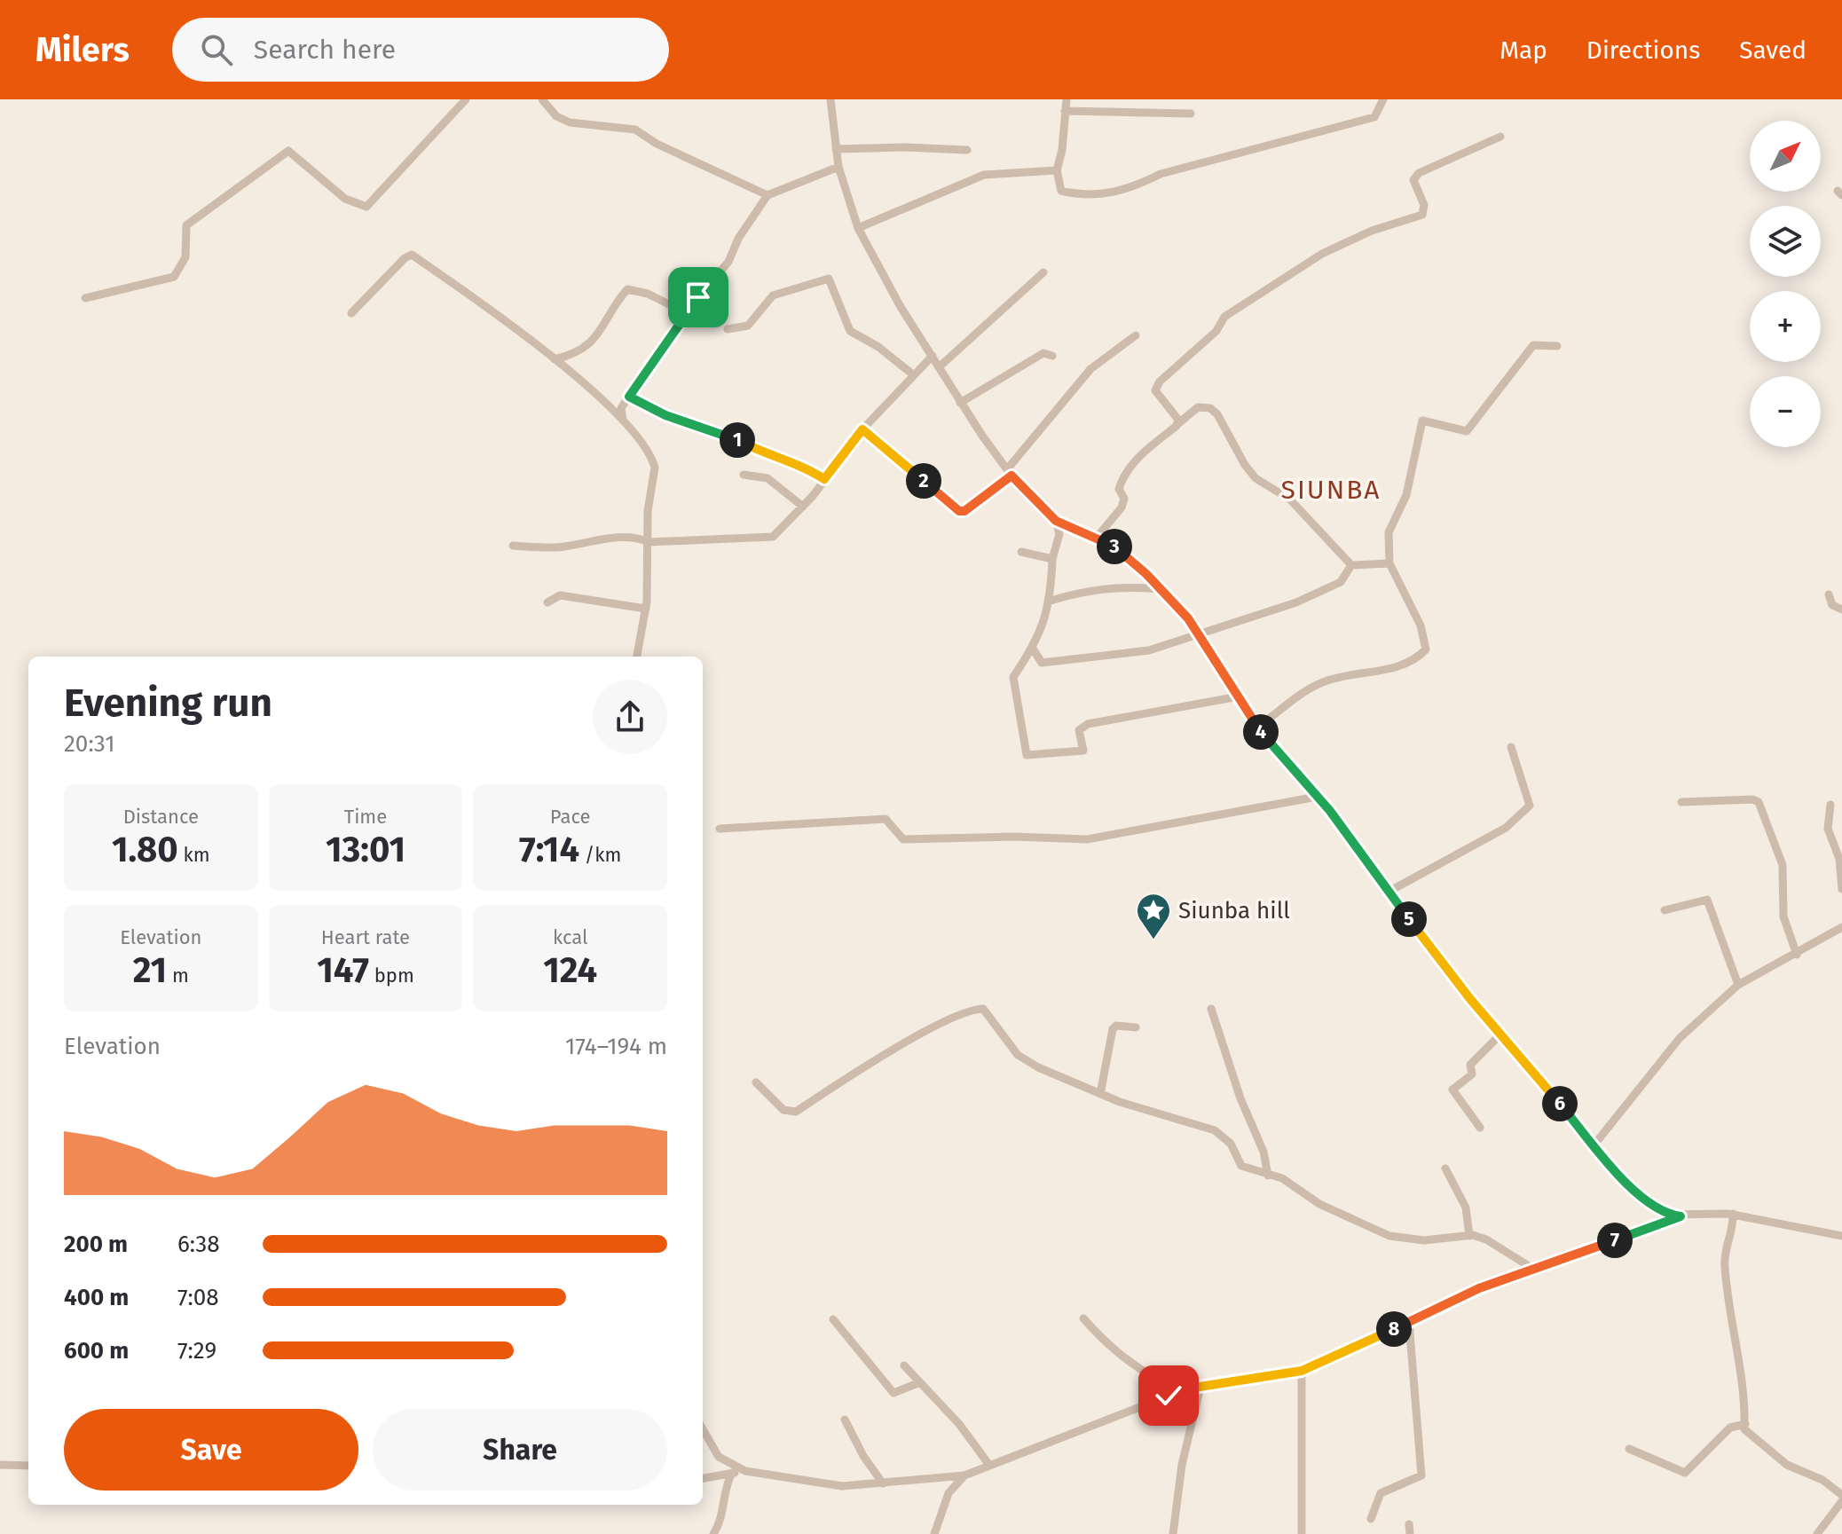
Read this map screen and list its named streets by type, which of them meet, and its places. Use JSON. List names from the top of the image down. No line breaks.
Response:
{"districts":["SIUNBA"],"places":{"place":["Siunba hill"]},"north":"top right","page":{"header":"Milers","search":"Search here","nav":["Map","Directions","Saved"],"map_buttons":["+","−"],"pins":["1","2","3","4","5","6","7","8"],"heading":["Evening run","20:31"],"stats":[["Distance","1.80 km"],["Time","13:01"],["Pace","7:14 /km"],["Elevation","21 m"],["Heart rate","147 bpm"],["kcal","124"]],"chart":["Elevation","174–194 m"],"list":[{"name":"200 m","note":"6:38"},{"name":"400 m","note":"7:08"},{"name":"600 m","note":"7:29"}],"buttons":["Save","Share"]}}
